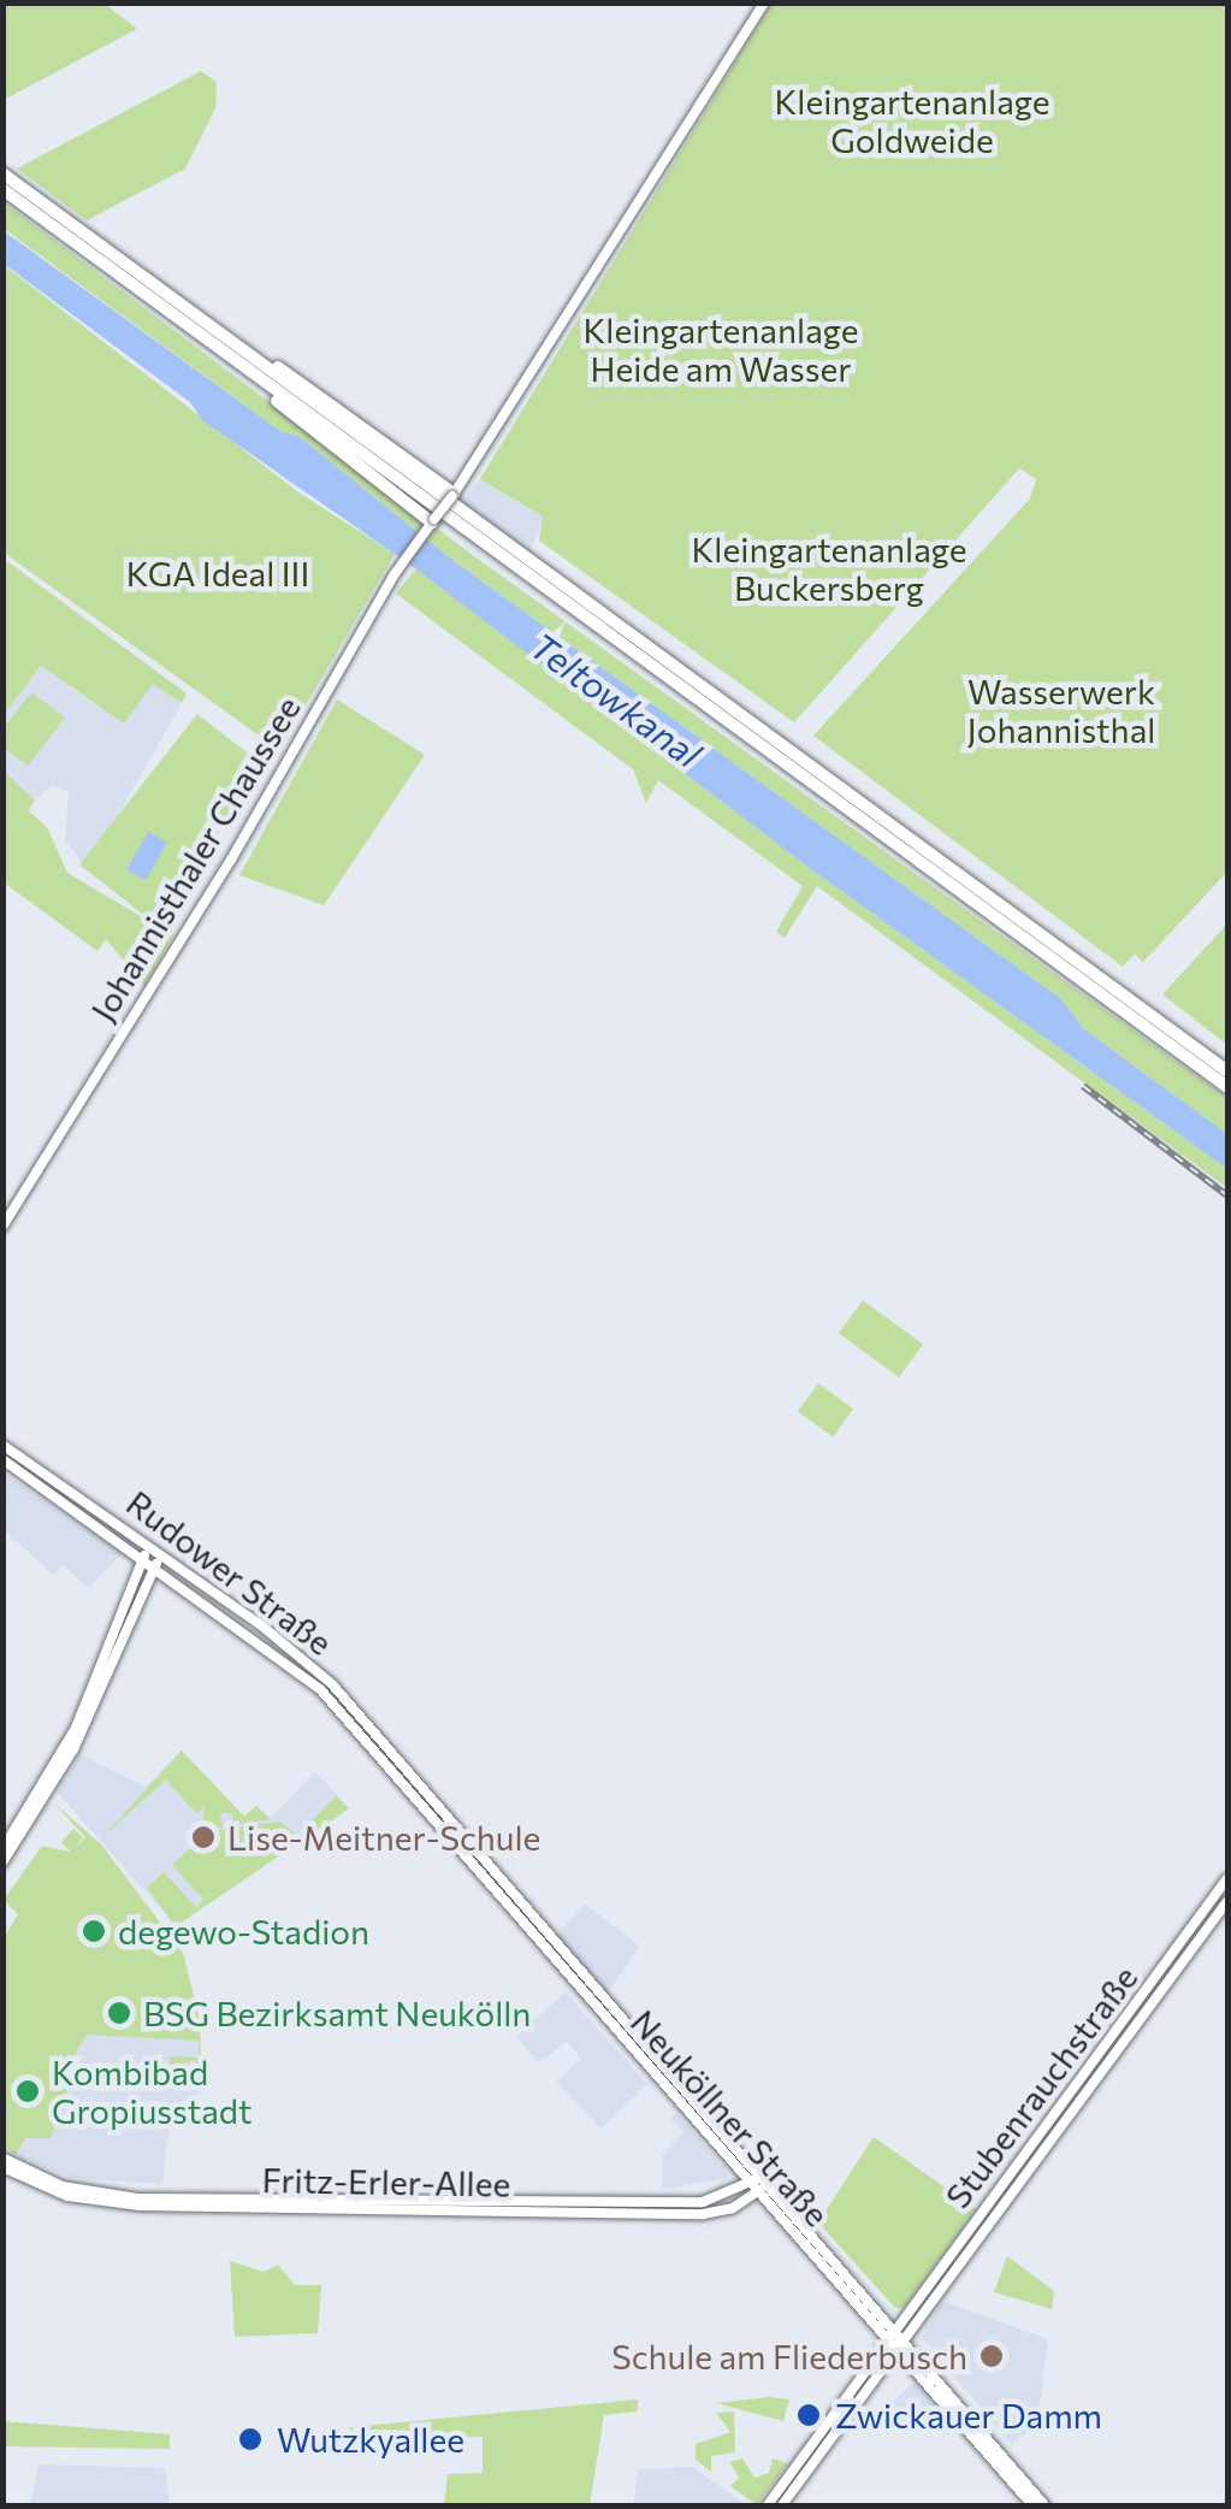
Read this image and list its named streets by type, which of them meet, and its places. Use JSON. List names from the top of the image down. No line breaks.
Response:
{"streets":{"main road":["Johannisthaler Chaussee","Rudower Straße","Stubenrauchstraße","Neuköllner Straße","Fritz-Erler-Allee"]},"crossings":[["Rudower Straße","Neuköllner Straße"],["Stubenrauchstraße","Neuköllner Straße"],["Neuköllner Straße","Fritz-Erler-Allee"]],"water":["Teltowkanal"],"parks":["Kleingartenanlage Goldweide","Kleingartenanlage Heide am Wasser","Kleingartenanlage Buckersberg","KGA Ideal III","Wasserwerk Johannisthal"],"places":["Lise-Meitner-Schule","degewo-Stadion","BSG Bezirksamt Neukölln","Kombibad Gropiusstadt","Schule am Fliederbusch","Zwickauer Damm","Wutzkyallee"]}
